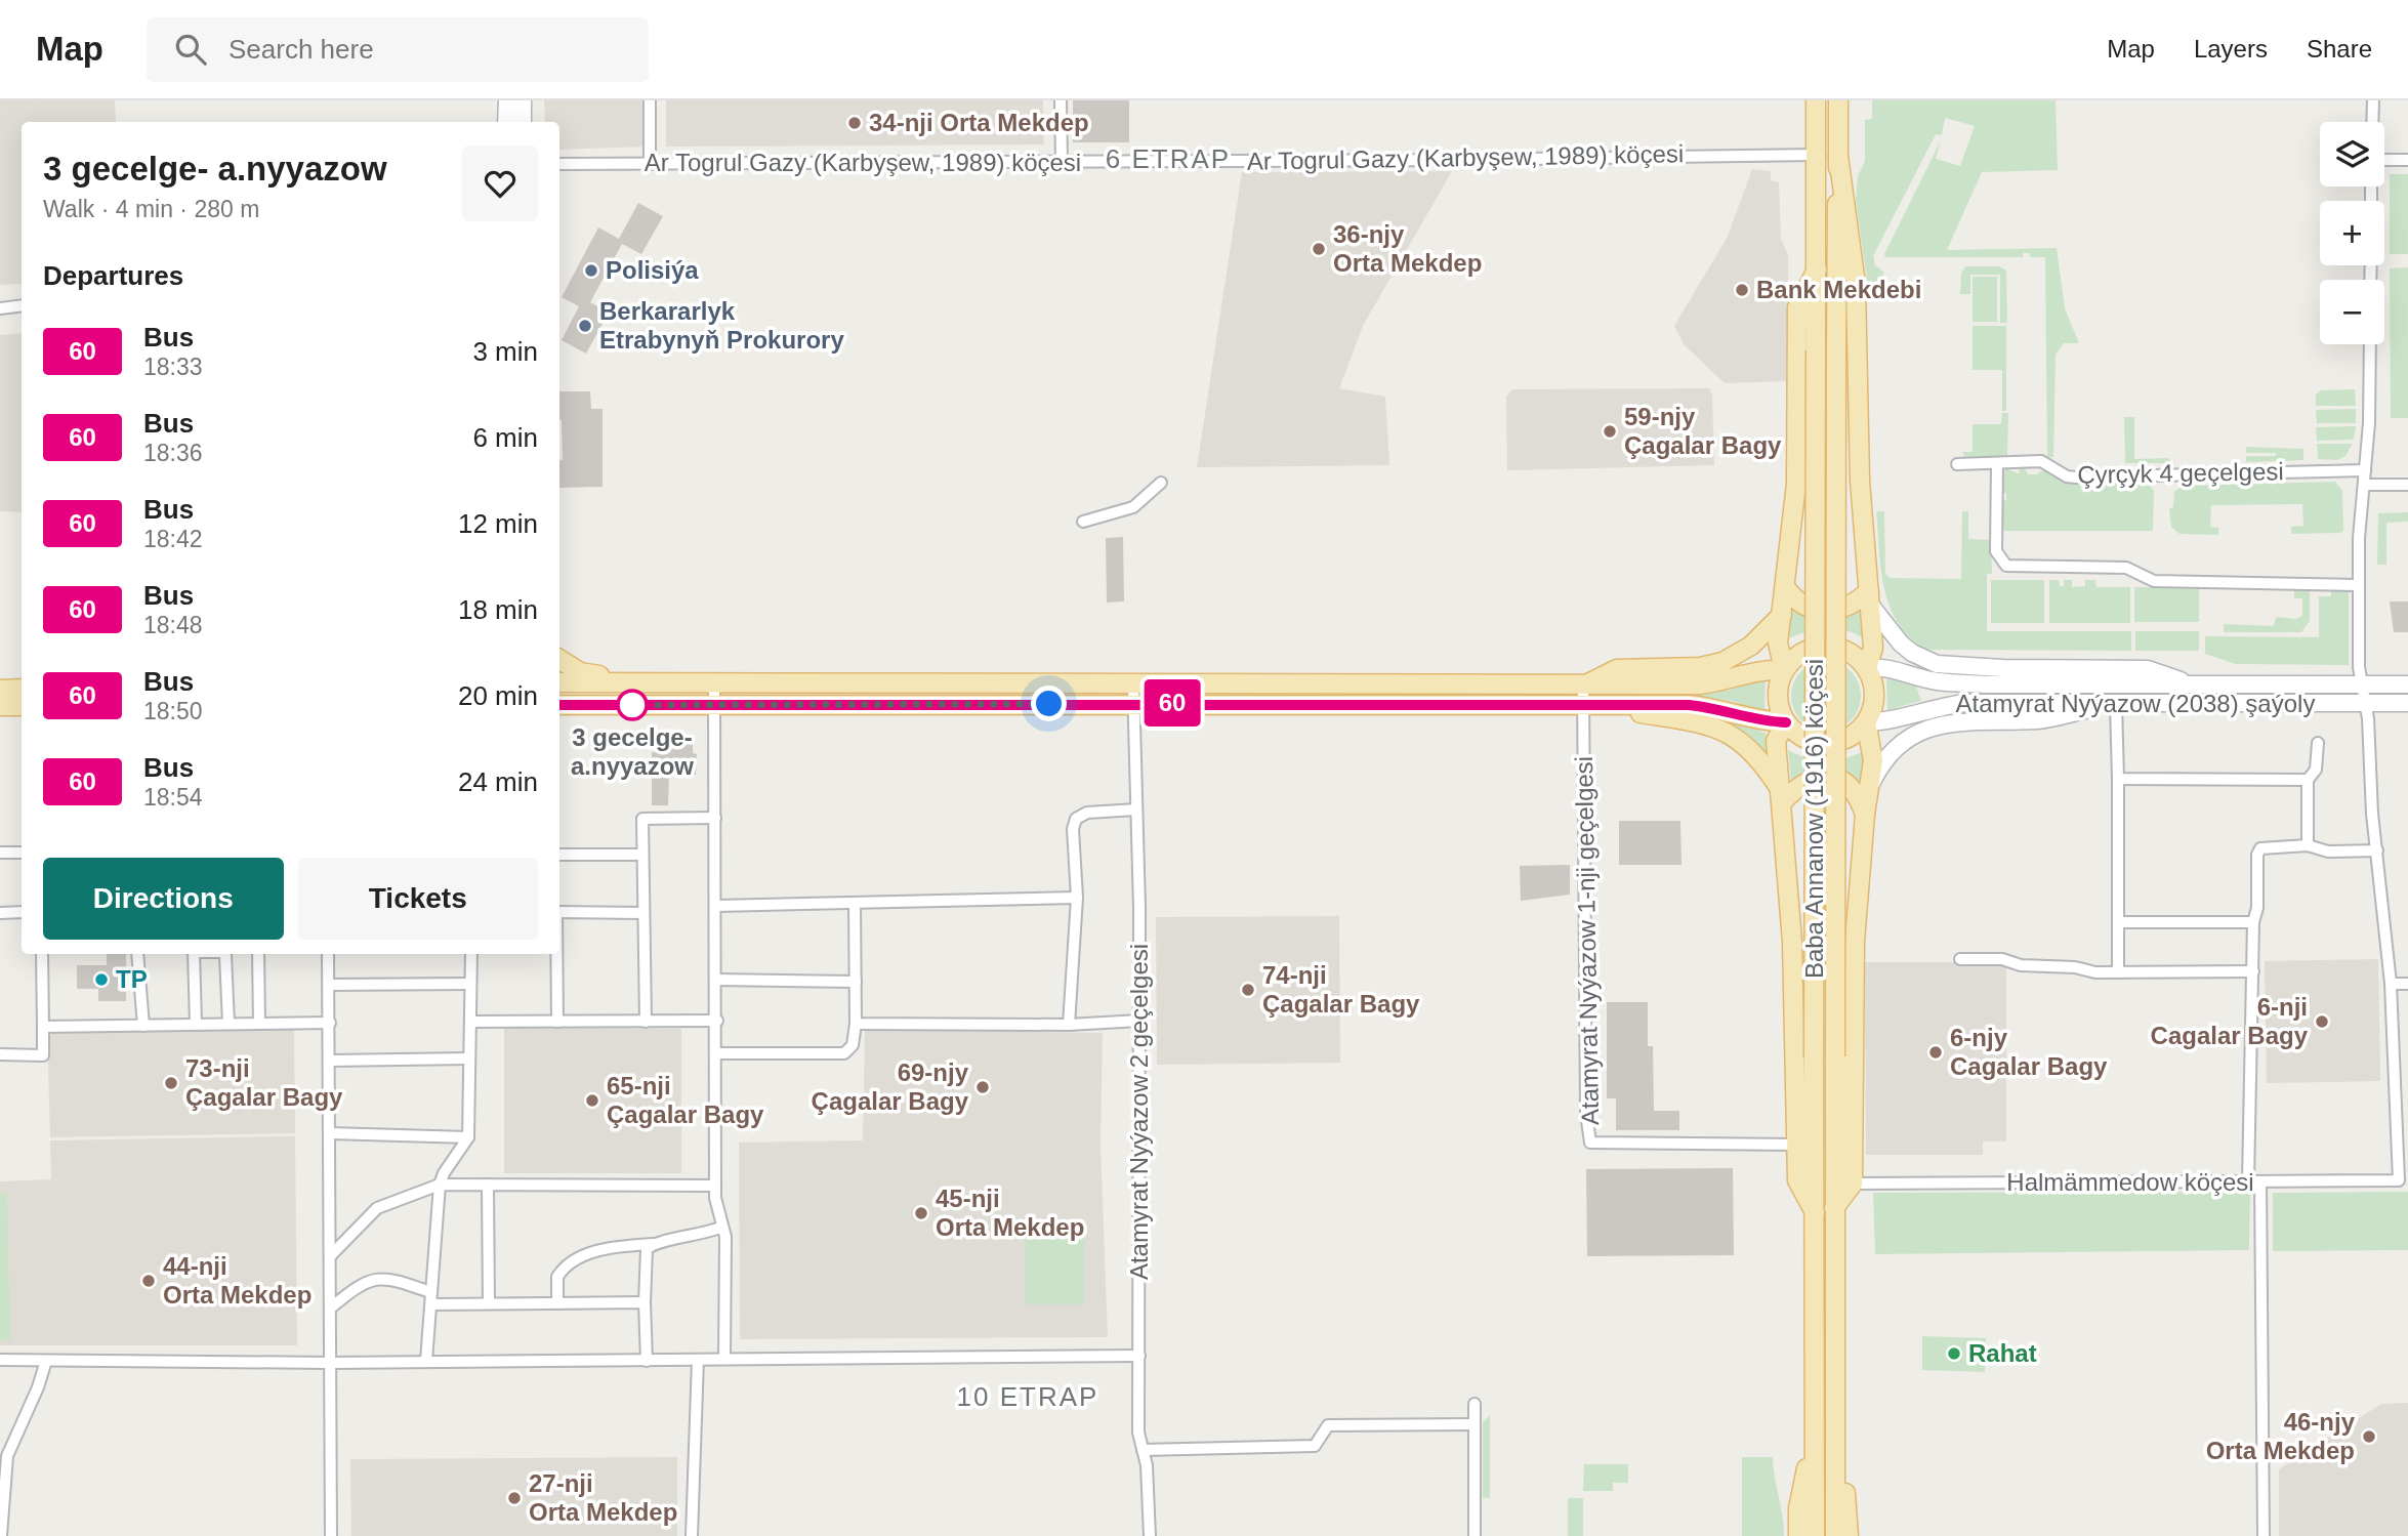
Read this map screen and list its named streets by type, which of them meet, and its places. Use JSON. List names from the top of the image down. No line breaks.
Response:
{"streets":{"main road":["Atamyrat Nyýazow (2038) şaýoly","Baba Annanow (1916) köçesi"],"street":["Ar Togrul Gazy (Karbyşew, 1989) köçesi","Çyrçyk 4 geçelgesi","Atamyrat Nyýazow 1-nji geçelgesi","Atamyrat Nyýazow 2 geçelgesi","Halmämmedow köçesi"]},"crossings":[["Ar Togrul Gazy (Karbyşew, 1989) köçesi","Baba Annanow (1916) köçesi"]],"districts":["6 ETRAP","10 ETRAP"],"places":["34-nji Orta Mekdep","36-njy Orta Mekdep","Polisiýa","Bank Mekdebi","Berkararlyk Etrabynyň Prokurory","59-njy Çagalar Bagy","3 gecelge- a.nyyazow","TP","74-nji Çagalar Bagy","6-nji Cagalar Bagy","6-njy Cagalar Bagy","73-nji Çagalar Bagy","69-njy Çagalar Bagy","65-nji Çagalar Bagy","45-nji Orta Mekdep","44-nji Orta Mekdep","Rahat","46-njy Orta Mekdep","27-nji Orta Mekdep"],"lines":["bus line 60"],"page":{"header":"Map","search":"Search here","nav":["Map","Layers","Share"],"on_map":"60","map_buttons":["+","−"],"heading":[["3 gecelge- a.nyyazow","Walk · 4 min · 280 m"],"Departures"],"list":[{"mark":"60","name":"Bus","note":"18:33","value":"3 min"},{"mark":"60","name":"Bus","note":"18:36","value":"6 min"},{"mark":"60","name":"Bus","note":"18:42","value":"12 min"},{"mark":"60","name":"Bus","note":"18:48","value":"18 min"},{"mark":"60","name":"Bus","note":"18:50","value":"20 min"},{"mark":"60","name":"Bus","note":"18:54","value":"24 min"}],"buttons":["Directions","Tickets"]}}
